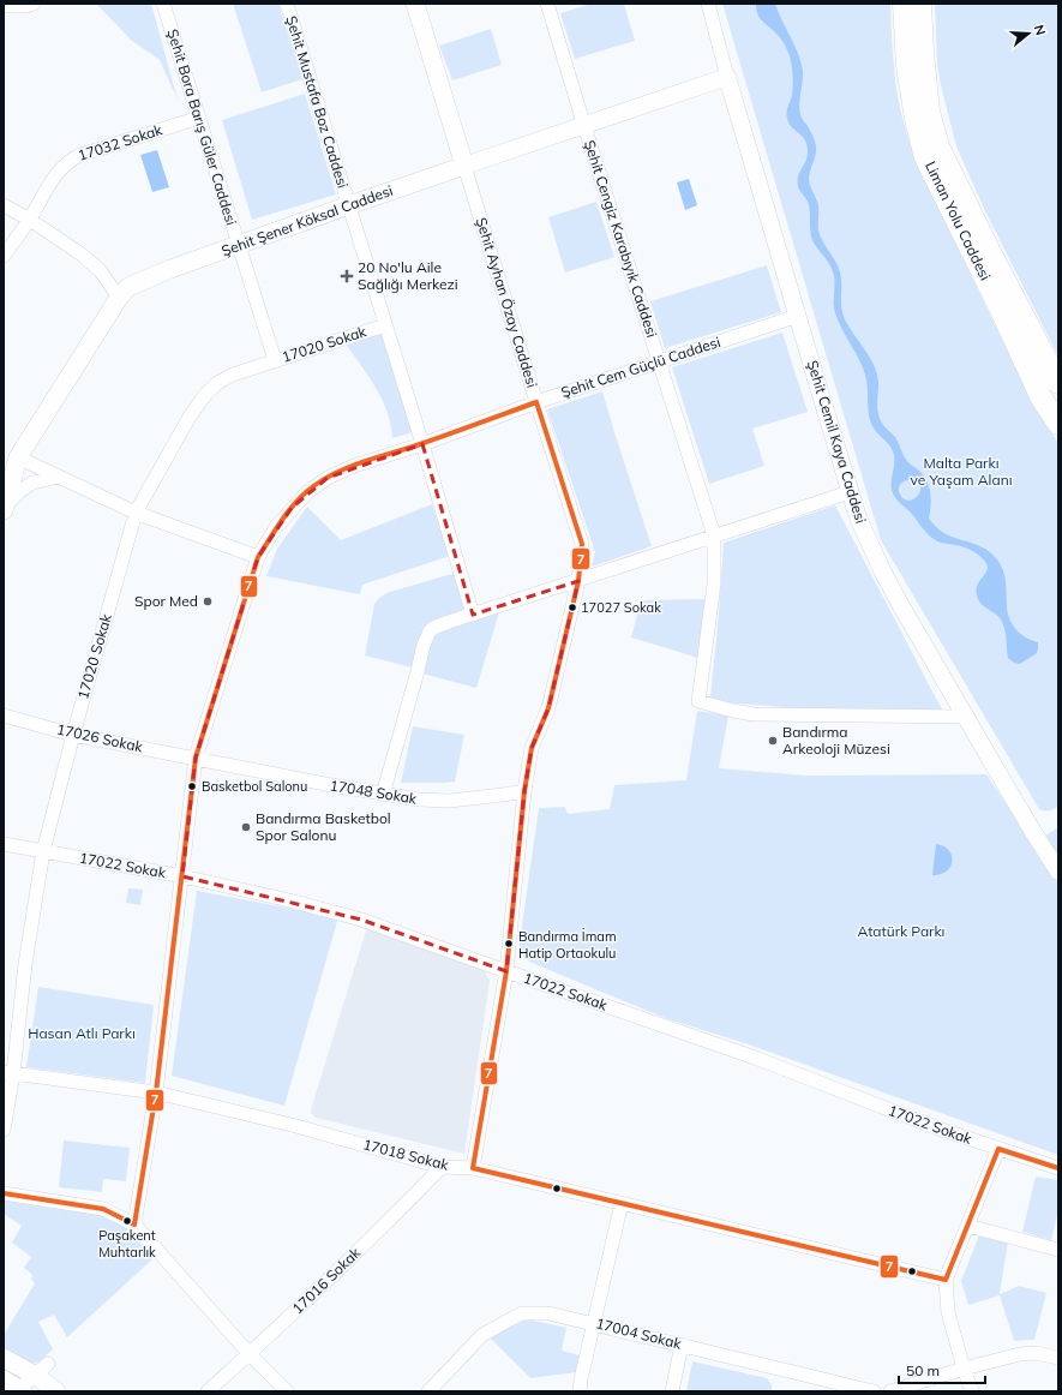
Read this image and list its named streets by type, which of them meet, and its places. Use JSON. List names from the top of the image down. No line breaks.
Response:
{"streets":{"highway":["Liman Yolu Caddesi"],"main road":["Şehit Şener Köksal Caddesi","Şehit Ayhan Özay Caddesi"],"street":["Şehit Mustafa Boz Caddesi","Şehit Bora Barış Güler Caddesi","17032 Sokak","Şehit Cengiz Karabıyık Caddesi","17020 Sokak","Şehit Cem Güçlü Caddesi","Şehit Cemil Kaya Caddesi","17026 Sokak","17048 Sokak","17022 Sokak","17018 Sokak","17016 Sokak","17004 Sokak"]},"crossings":[["Şehit Mustafa Boz Caddesi","Şehit Şener Köksal Caddesi"],["Şehit Mustafa Boz Caddesi","17020 Sokak"],["Şehit Mustafa Boz Caddesi","Şehit Cem Güçlü Caddesi"],["Şehit Bora Barış Güler Caddesi","17032 Sokak"],["Şehit Bora Barış Güler Caddesi","Şehit Şener Köksal Caddesi"],["Şehit Bora Barış Güler Caddesi","17020 Sokak"],["Şehit Şener Köksal Caddesi","Şehit Cengiz Karabıyık Caddesi"],["Şehit Şener Köksal Caddesi","Şehit Ayhan Özay Caddesi"],["Şehit Şener Köksal Caddesi","Şehit Cemil Kaya Caddesi"],["Şehit Cengiz Karabıyık Caddesi","Şehit Cem Güçlü Caddesi"],["Şehit Cengiz Karabıyık Caddesi","Şehit Cemil Kaya Caddesi"],["Şehit Ayhan Özay Caddesi","Şehit Cem Güçlü Caddesi"],["Şehit Ayhan Özay Caddesi","17048 Sokak"],["Şehit Ayhan Özay Caddesi","17022 Sokak"],["Şehit Ayhan Özay Caddesi","17018 Sokak"],["17020 Sokak","17026 Sokak"],["17020 Sokak","17022 Sokak"],["17020 Sokak","17018 Sokak"],["Şehit Cem Güçlü Caddesi","Şehit Cemil Kaya Caddesi"],["Şehit Cem Güçlü Caddesi","17026 Sokak"],["Şehit Cem Güçlü Caddesi","17048 Sokak"],["Şehit Cem Güçlü Caddesi","17022 Sokak"],["Şehit Cem Güçlü Caddesi","17018 Sokak"],["17026 Sokak","17048 Sokak"],["17018 Sokak","17016 Sokak"]],"parks":["Malta Parkı ve Yaşam Alanı","Atatürk Parkı","Hasan Atlı Parkı"],"places":{"health":["20 No'lu Aile Sağlığı Merkezi"],"other":["Spor Med","17027 Sokak","Bandırma Arkeoloji Müzesi","Basketbol Salonu","Bandırma Basketbol Spor Salonu","Bandırma İmam Hatip Ortaokulu","Paşakent Muhtarlık"]},"lines":["transit line 7"],"scale_bar":"50 m","north":"right"}
